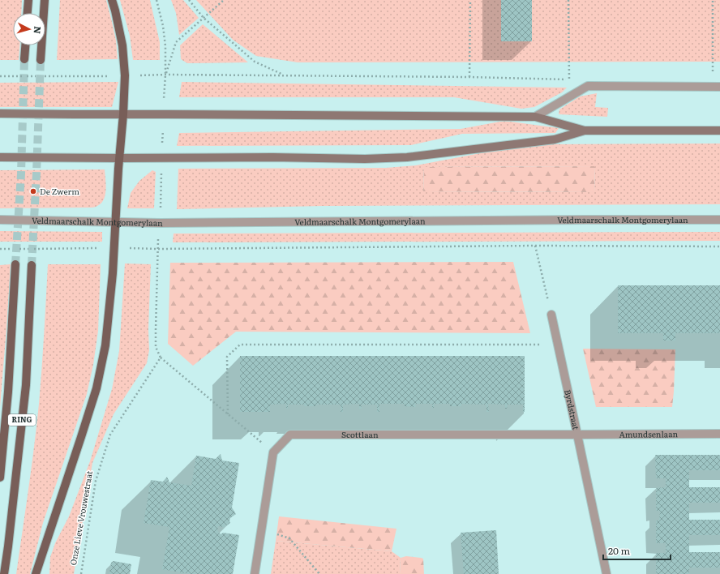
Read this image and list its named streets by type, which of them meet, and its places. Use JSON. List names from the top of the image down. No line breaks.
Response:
{"streets":{"main road":["RING"],"street":["Veldmaarschalk Montgomerylaan","Byrdstraat","Amundsenlaan","Scottlaan"],"path":["Onze Lieve Vrouwestraat"]},"crossings":[["Byrdstraat","Amundsenlaan"],["Byrdstraat","Scottlaan"],["Amundsenlaan","Scottlaan"]],"places":["De Zwerm"],"scale_bar":"20 m","north":"right"}
